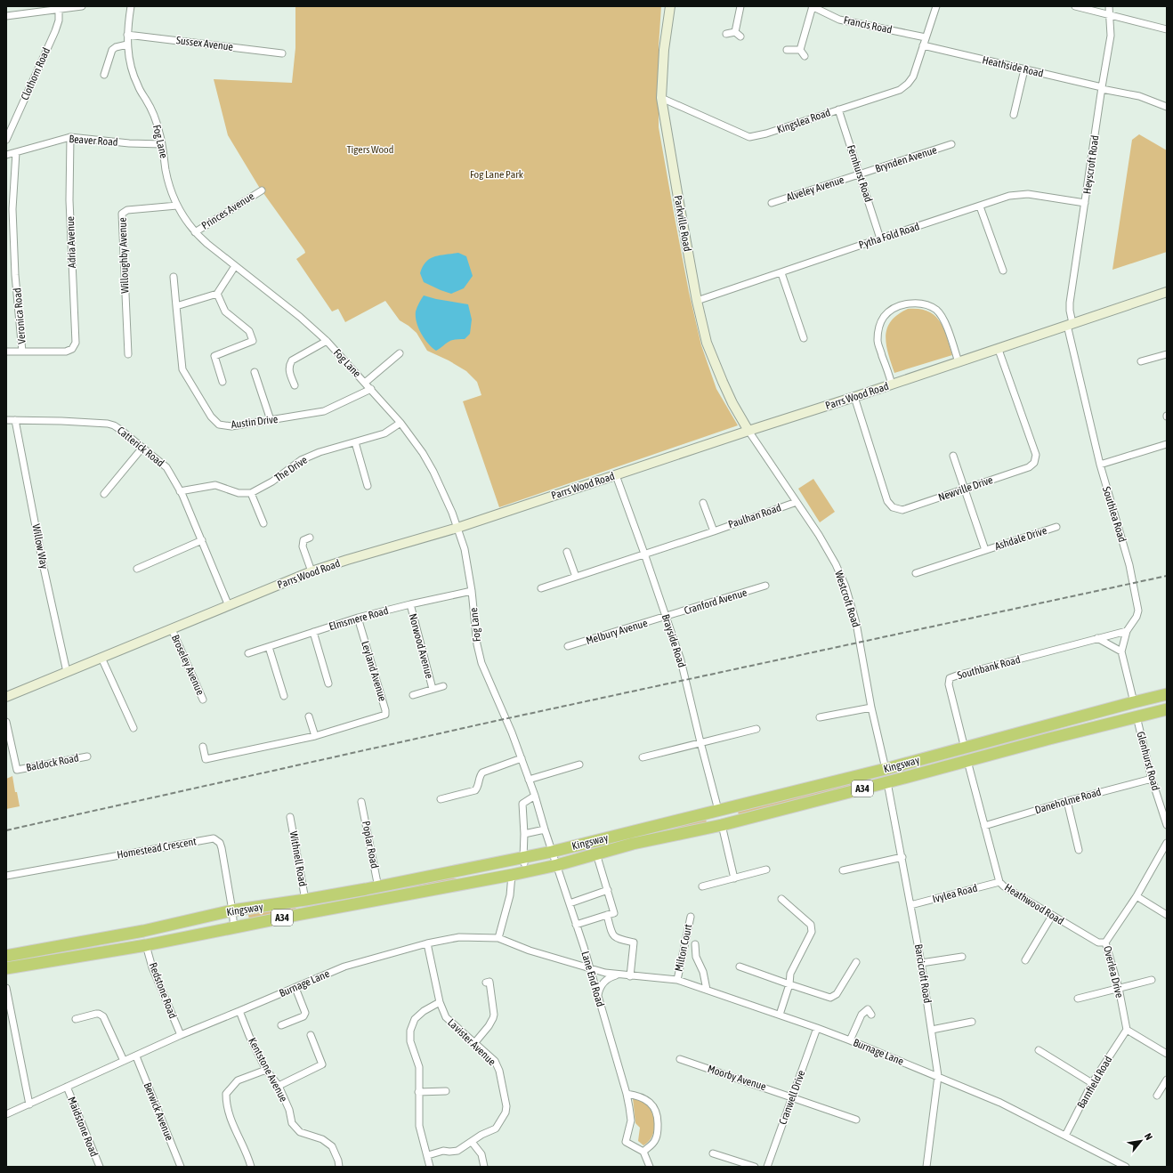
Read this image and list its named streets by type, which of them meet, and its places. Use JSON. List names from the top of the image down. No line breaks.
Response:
{"streets":{"highway":["Kingsway","A34"],"street":["Francis Road","Sussex Avenue","Heathside Road","Clothorn Road","Kingslea Road","Beaver Road","Fog Lane","Brynden Avenue","Heyscroft Road","Fernhurst Road","Alveley Avenue","Princes Avenue","Parkville Road","Pytha Fold Road","Adria Avenue","Willoughby Avenue","Veronica Road","Parrs Wood Road","Austin Drive","Catterick Road","The Drive","Newville Drive","Southlea Road","Paulhan Road","Ashdale Drive","Willow Way","Westcroft Road","Cranford Avenue","Elmsmere Road","Melbury Avenue","Brayside Road","Norwood Avenue","Broseley Avenue","Southbank Road","Leyland Avenue","Glenhurst Road","Baldock Road","Daneholme Road","Poplar Road","Homestead Crescent","Withnell Road","Ivylea Road","Heathwood Road","Milton Court","Overlea Drive","Barcicroft Road","Lane End Road","Burnage Lane","Redstone Road","Lavister Avenue","Kentstone Avenue","Moorby Avenue","Barnfield Road","Cranwell Drive","Berwick Avenue","Maidstone Road"]},"crossings":[["Francis Road","Kingslea Road"],["Sussex Avenue","Fog Lane"],["Heathside Road","Kingslea Road"],["Heathside Road","Heyscroft Road"],["Kingslea Road","Fernhurst Road"],["Kingslea Road","Parkville Road"],["Beaver Road","Fog Lane"],["Beaver Road","Adria Avenue"],["Beaver Road","Veronica Road"],["Fog Lane","Princes Avenue"],["Fog Lane","Willoughby Avenue"],["Fog Lane","Parrs Wood Road"],["Fog Lane","Austin Drive"],["Fog Lane","The Drive"],["Fog Lane","Elmsmere Road"],["Fog Lane","Kingsway"],["Fog Lane","Lane End Road"],["Brynden Avenue","Fernhurst Road"],["Brynden Avenue","Alveley Avenue"],["Heyscroft Road","Pytha Fold Road"],["Heyscroft Road","Parrs Wood Road"],["Heyscroft Road","Southlea Road"],["Fernhurst Road","Alveley Avenue"],["Fernhurst Road","Pytha Fold Road"],["Parkville Road","Pytha Fold Road"],["Parkville Road","Parrs Wood Road"],["Parkville Road","Westcroft Road"],["Adria Avenue","Veronica Road"],["Parrs Wood Road","Catterick Road"],["Parrs Wood Road","Newville Drive"],["Parrs Wood Road","Southlea Road"],["Parrs Wood Road","Willow Way"],["Parrs Wood Road","Westcroft Road"],["Parrs Wood Road","Brayside Road"],["Parrs Wood Road","Broseley Avenue"],["Catterick Road","Willow Way"],["Newville Drive","Ashdale Drive"],["Southlea Road","Southbank Road"],["Southlea Road","Kingsway"],["Paulhan Road","Westcroft Road"],["Paulhan Road","Brayside Road"],["Westcroft Road","Kingsway"],["Cranford Avenue","Melbury Avenue"],["Cranford Avenue","Brayside Road"],["Elmsmere Road","Norwood Avenue"],["Elmsmere Road","Leyland Avenue"],["Melbury Avenue","Brayside Road"],["Brayside Road","Kingsway"],["Southbank Road","Kingsway"],["Glenhurst Road","Kingsway"],["Glenhurst Road","Daneholme Road"],["Kingsway","Poplar Road"],["Kingsway","Homestead Crescent"],["Kingsway","Withnell Road"],["Kingsway","Heathwood Road"],["Kingsway","Barcicroft Road"],["Kingsway","Lane End Road"],["Kingsway","Redstone Road"],["Daneholme Road","Heathwood Road"],["Ivylea Road","Heathwood Road"],["Ivylea Road","Barcicroft Road"],["Heathwood Road","Overlea Drive"],["Milton Court","Burnage Lane"],["Overlea Drive","Barnfield Road"],["Barcicroft Road","Burnage Lane"],["Lane End Road","Burnage Lane"],["Burnage Lane","Redstone Road"],["Burnage Lane","Lavister Avenue"],["Burnage Lane","Kentstone Avenue"],["Burnage Lane","Barnfield Road"],["Burnage Lane","Cranwell Drive"],["Burnage Lane","Berwick Avenue"],["Burnage Lane","Maidstone Road"],["Moorby Avenue","Cranwell Drive"]],"parks":["Tigers Wood","Fog Lane Park"],"north":"top right"}
